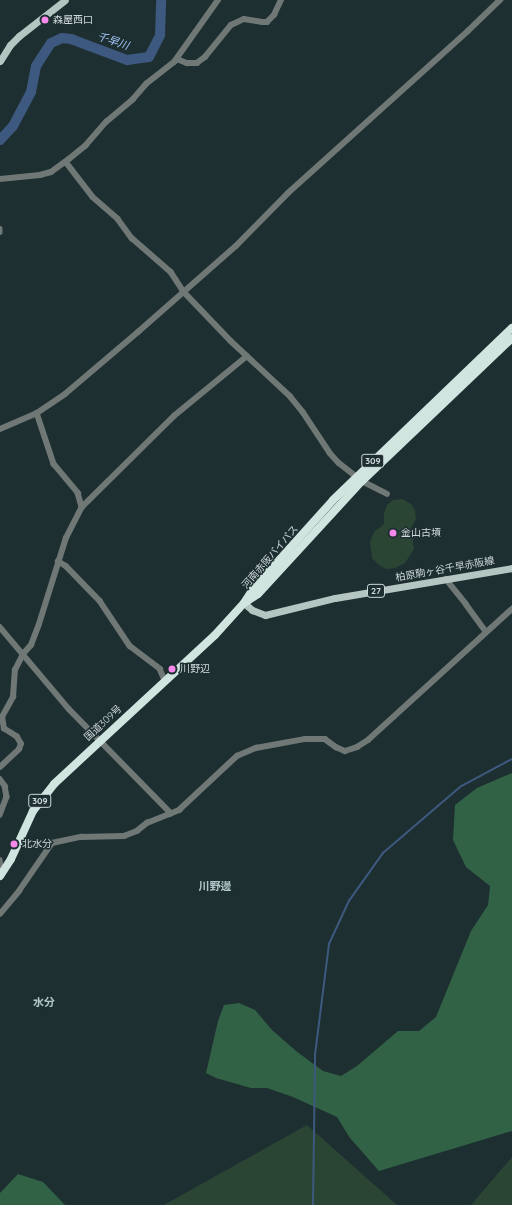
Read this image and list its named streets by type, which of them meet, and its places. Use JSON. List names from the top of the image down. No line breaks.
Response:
{"streets":{"highway":["309","河南赤阪バイパス","国道309号"],"main road":["柏原駒ヶ谷千早赤阪線","27"]},"crossings":[["河南赤阪バイパス","柏原駒ヶ谷千早赤阪線"],["河南赤阪バイパス","国道309号"],["柏原駒ヶ谷千早赤阪線","国道309号"]],"districts":["川野邊","水分"],"water":["千早川"],"places":["森屋西口","金山古墳","川野辺","北水分"]}
